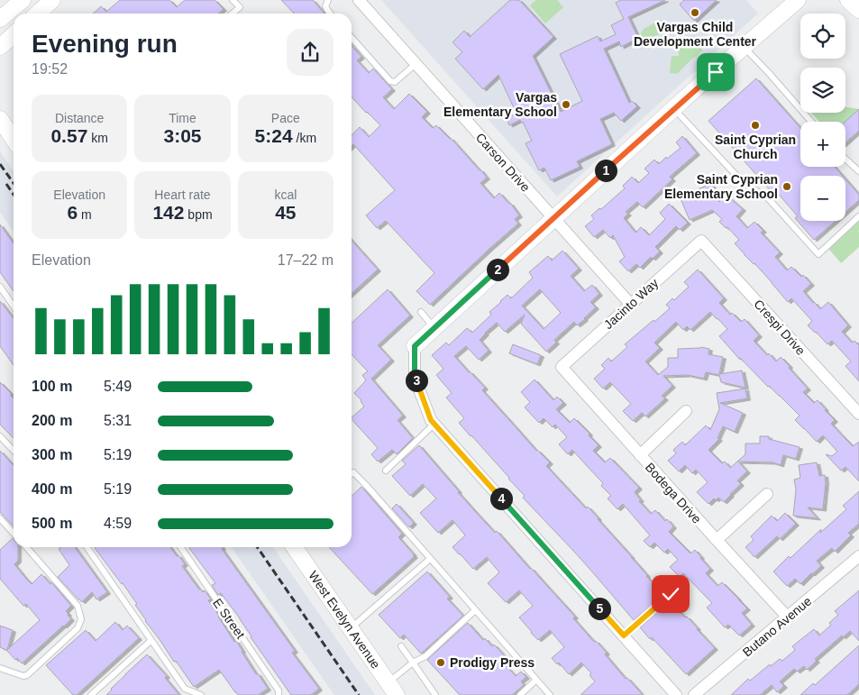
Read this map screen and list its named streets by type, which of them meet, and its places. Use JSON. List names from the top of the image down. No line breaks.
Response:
{"streets":{"street":["Carson Drive","Jacinto Way","Crespi Drive","Bodega Drive","West Evelyn Avenue","Butano Avenue"],"lane":["E Street"]},"crossings":[["Carson Drive","Jacinto Way"],["Jacinto Way","Crespi Drive"],["Jacinto Way","Bodega Drive"],["Bodega Drive","Butano Avenue"]],"places":["Vargas Child Development Center","Vargas Elementary School","Saint Cyprian Church","Saint Cyprian Elementary School","Prodigy Press"],"page":{"map_buttons":["+","−"],"heading":["Evening run","19:52"],"stats":[["Distance","0.57 km"],["Time","3:05"],["Pace","5:24 /km"],["Elevation","6 m"],["Heart rate","142 bpm"],["kcal","45"]],"pins":["1","2","3","4","5"],"chart":["Elevation","17–22 m"],"list":[{"name":"100 m","note":"5:49"},{"name":"200 m","note":"5:31"},{"name":"300 m","note":"5:19"},{"name":"400 m","note":"5:19"},{"name":"500 m","note":"4:59"}]}}
